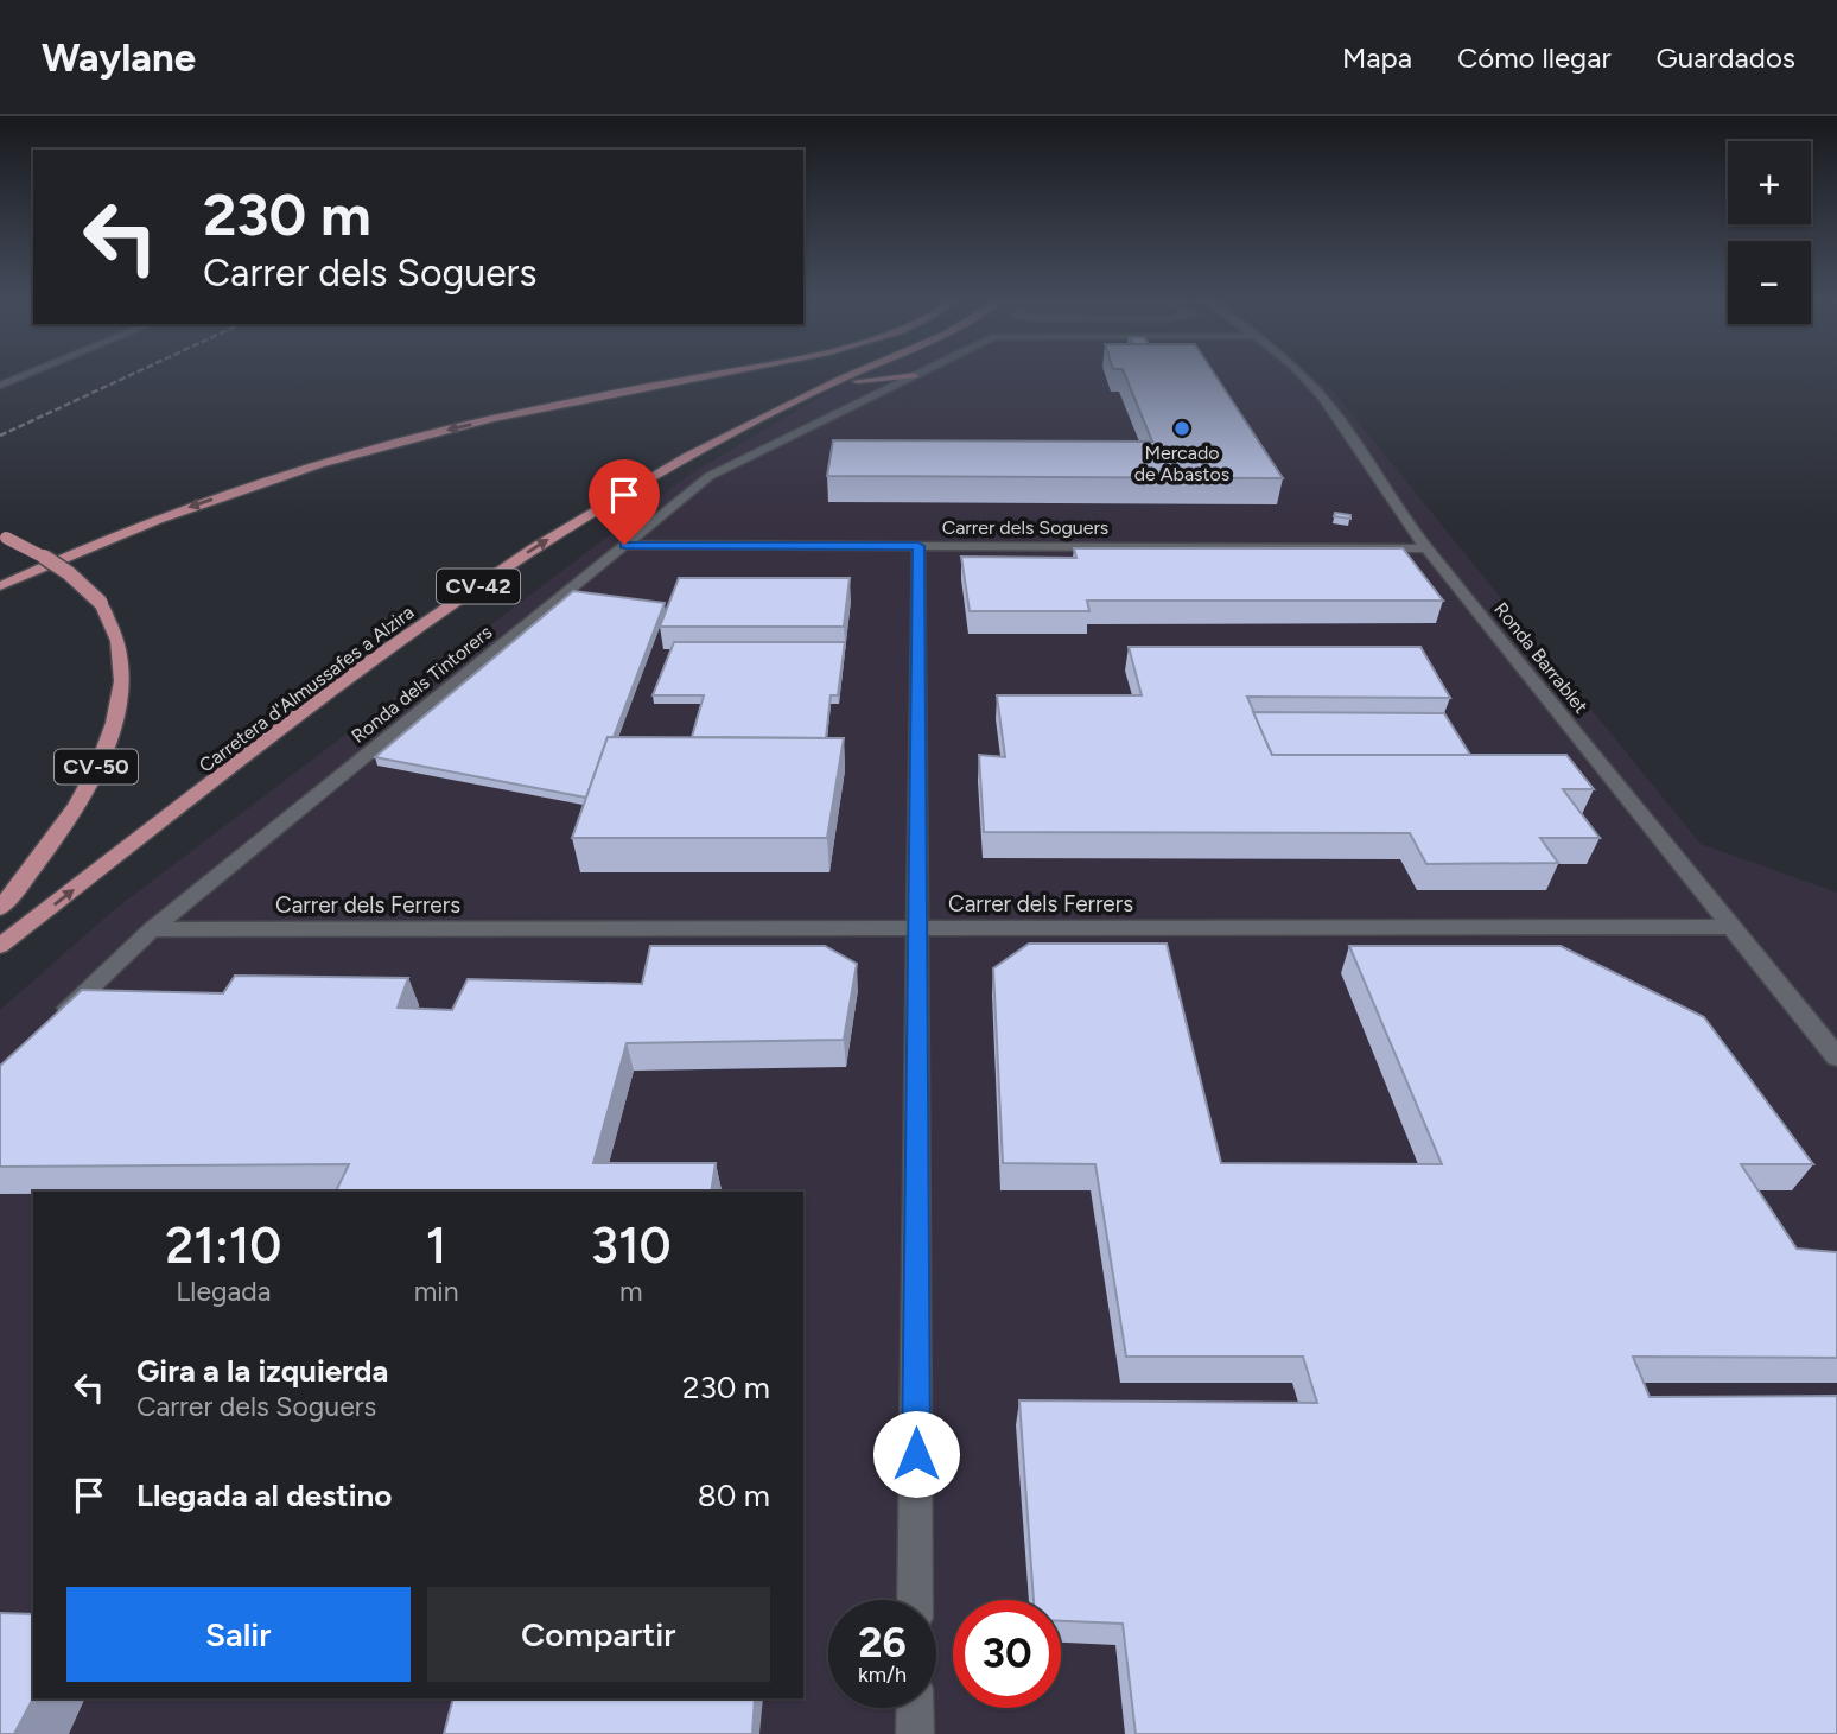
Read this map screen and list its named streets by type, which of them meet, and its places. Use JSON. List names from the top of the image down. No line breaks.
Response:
{"streets":{"main road":["CV-42","Carretera d'Almussafes a Alzira","CV-50"],"street":["Carrer dels Soguers","Ronda Barrablet","Ronda dels Tintorers","Carrer dels Ferrers"]},"crossings":[["Carrer dels Soguers","Ronda Barrablet"],["Carrer dels Soguers","Ronda dels Tintorers"],["Ronda Barrablet","Carrer dels Ferrers"],["Ronda dels Tintorers","Carrer dels Ferrers"]],"places":["Mercado de Abastos"],"page":{"header":"Waylane","nav":["Mapa","Cómo llegar","Guardados"],"map_buttons":["+","−"],"turn":["230 m","Carrer dels Soguers"],"eta":["21:10","Llegada","1","min","310","m"],"list":[{"name":"Gira a la izquierda","note":"Carrer dels Soguers","value":"230 m"},{"name":"Llegada al destino","value":"80 m"}],"buttons":["Salir","Compartir"],"speed":"26 km/h","limit":"30"}}
